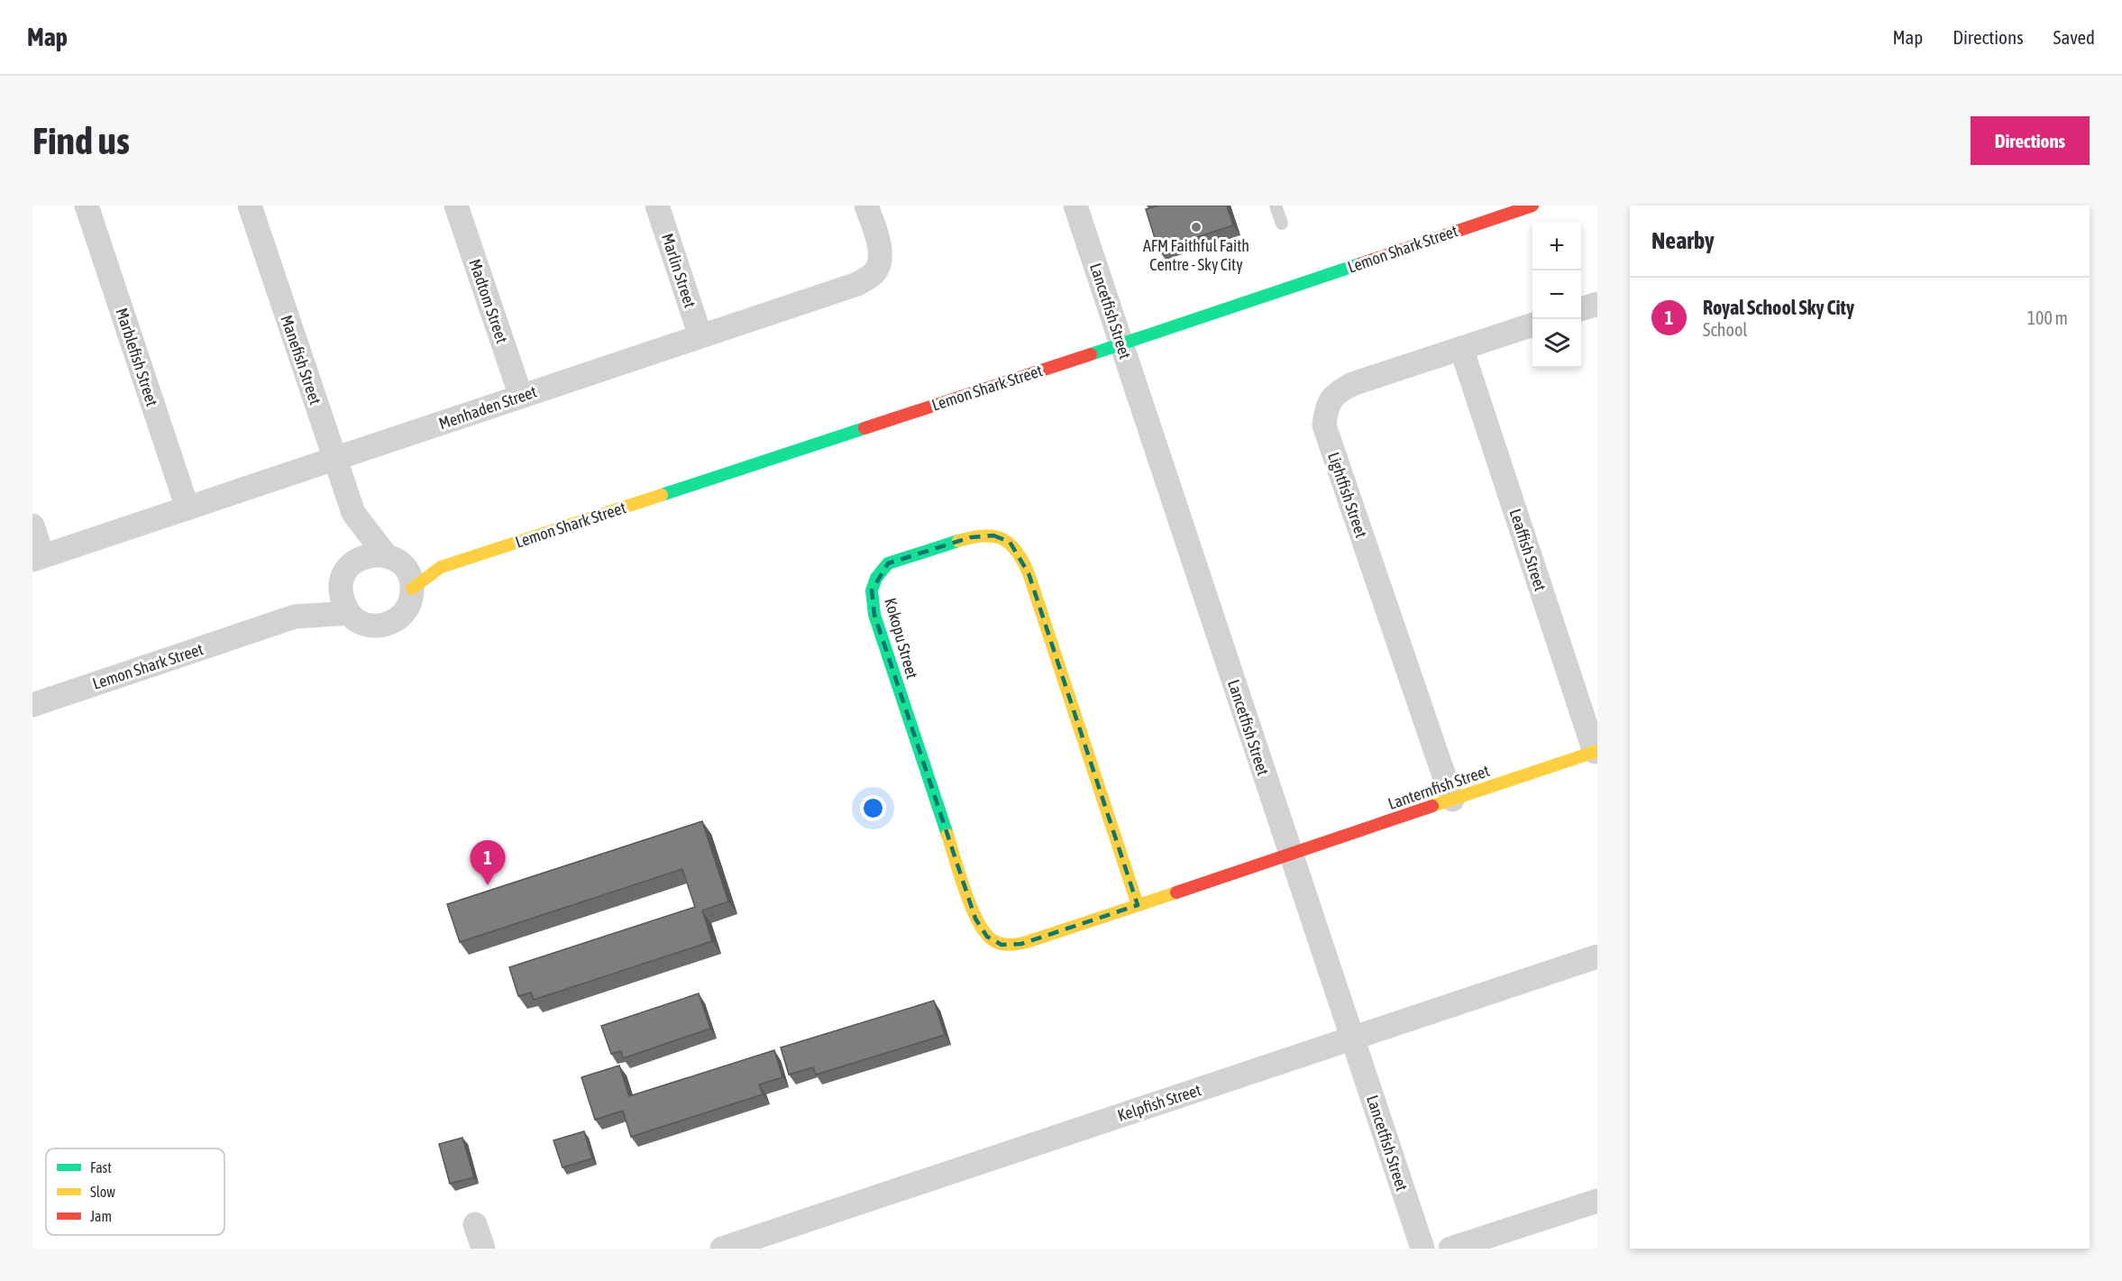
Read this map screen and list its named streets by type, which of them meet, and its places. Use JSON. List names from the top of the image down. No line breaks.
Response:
{"streets":{"street":["Lemon Shark Street","Marlin Street","Madtom Street","Lancetfish Street","Marblefish Street","Manefish Street","Menhaden Street","Lightfish Street","Leaffish Street","Kokopu Street","Lanternfish Street","Kelpfish Street"]},"crossings":[["Lemon Shark Street","Lancetfish Street"],["Lemon Shark Street","Manefish Street"],["Marlin Street","Menhaden Street"],["Madtom Street","Menhaden Street"],["Lancetfish Street","Kokopu Street"],["Lancetfish Street","Lanternfish Street"],["Lancetfish Street","Kelpfish Street"],["Marblefish Street","Menhaden Street"],["Manefish Street","Menhaden Street"],["Lightfish Street","Leaffish Street"],["Lightfish Street","Lanternfish Street"],["Leaffish Street","Lanternfish Street"],["Kokopu Street","Lanternfish Street"]],"places":["AFM Faithful Faith Centre - Sky City"],"legend":["Fast","Slow","Jam"],"page":{"header":"Map","nav":["Map","Directions","Saved"],"buttons":"Directions","title":"Find us","heading":"Nearby","map_buttons":["+","−"],"list":[{"mark":"1","name":"Royal School Sky City","note":"School","value":"100 m"}],"pins":"1"}}
